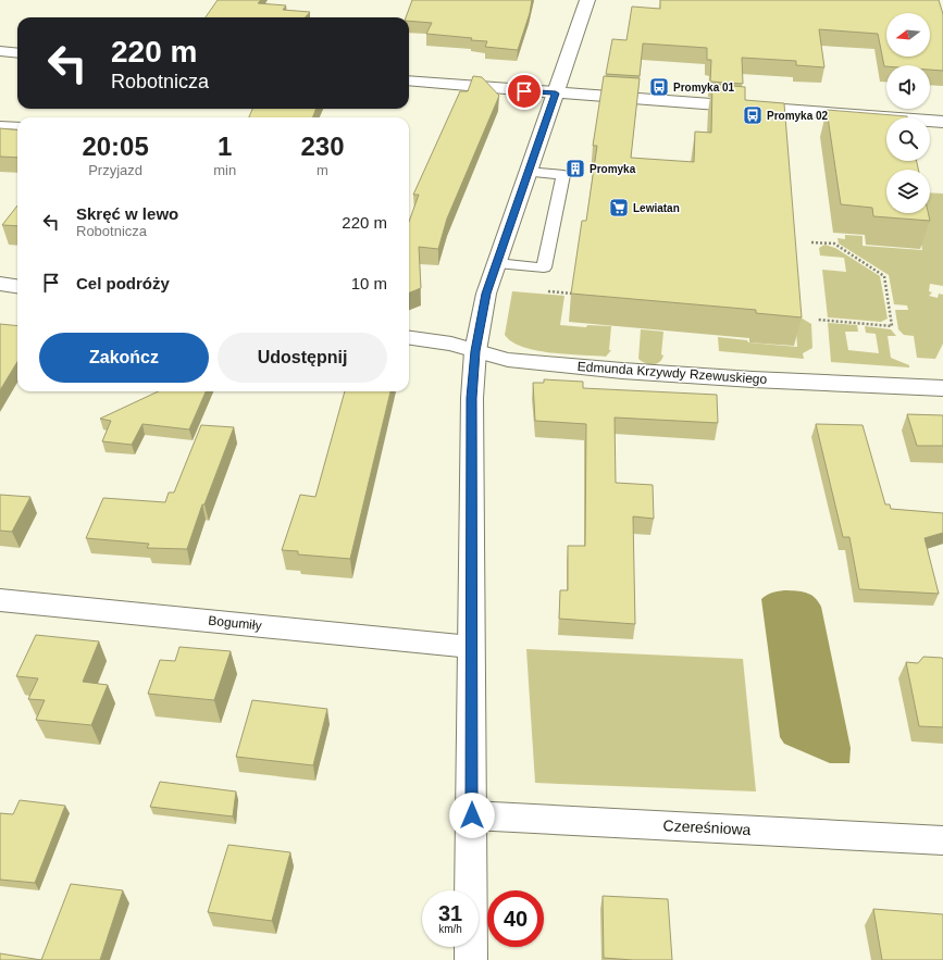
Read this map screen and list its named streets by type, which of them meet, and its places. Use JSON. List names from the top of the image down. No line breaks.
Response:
{"streets":{"street":["Edmunda Krzywdy Rzewuskiego","Bogumiły","Czereśniowa"]},"places":{"bus stop":["Promyka 01","Promyka 02"],"building":["Promyka"],"supermarket":["Lewiatan"]},"north":"left","page":{"turn":["220 m","Robotnicza"],"eta":["20:05","Przyjazd","1","min","230","m"],"list":[{"name":"Skręć w lewo","note":"Robotnicza","value":"220 m"},{"name":"Cel podróży","value":"10 m"}],"buttons":["Zakończ","Udostępnij"],"speed":"31 km/h","limit":"40"}}
